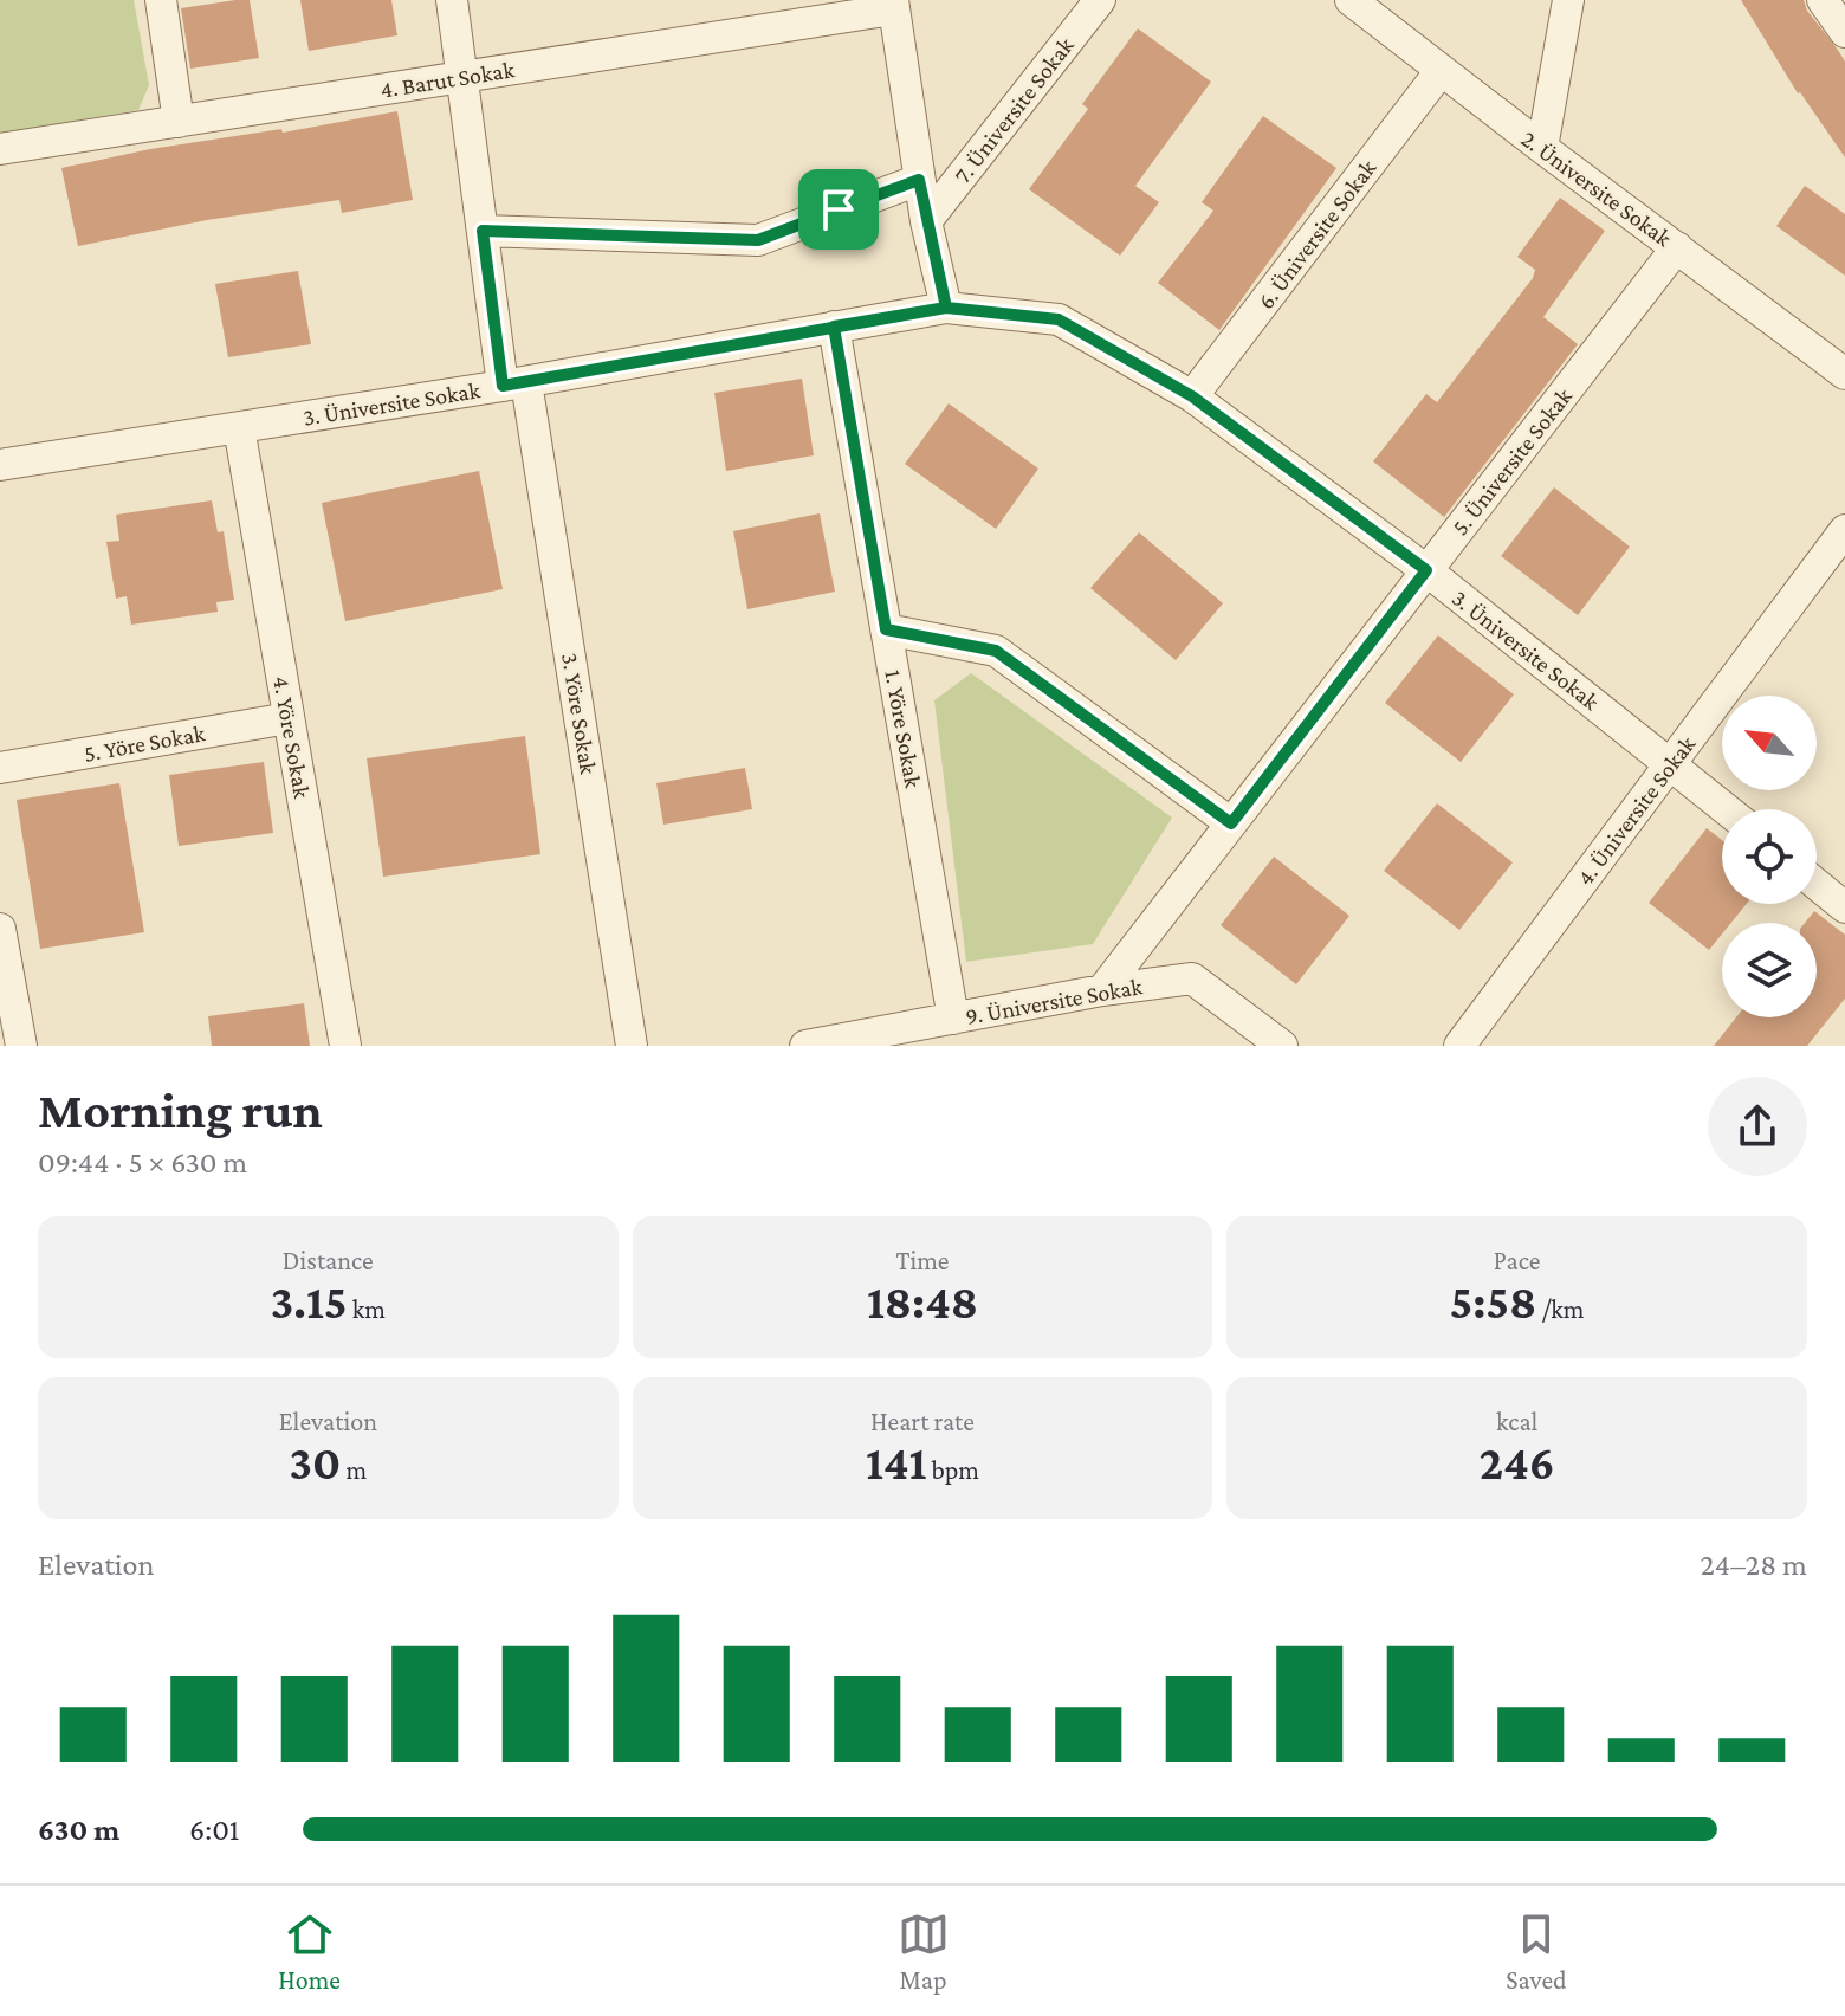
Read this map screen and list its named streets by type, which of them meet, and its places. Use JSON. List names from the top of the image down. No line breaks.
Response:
{"streets":{"street":["4. Barut Sokak","7. Üniversite Sokak","2. Üniversite Sokak","6. Üniversite Sokak","3. Üniversite Sokak","5. Üniversite Sokak","3. Yöre Sokak","1. Yöre Sokak","4. Yöre Sokak","5. Yöre Sokak","4. Üniversite Sokak","9. Üniversite Sokak"]},"crossings":[["4. Barut Sokak","3. Yöre Sokak"],["2. Üniversite Sokak","6. Üniversite Sokak"],["2. Üniversite Sokak","5. Üniversite Sokak"],["6. Üniversite Sokak","3. Üniversite Sokak"],["3. Üniversite Sokak","5. Üniversite Sokak"],["3. Üniversite Sokak","3. Yöre Sokak"],["3. Üniversite Sokak","1. Yöre Sokak"],["3. Üniversite Sokak","4. Yöre Sokak"],["3. Üniversite Sokak","4. Üniversite Sokak"],["5. Üniversite Sokak","9. Üniversite Sokak"],["1. Yöre Sokak","9. Üniversite Sokak"],["4. Yöre Sokak","5. Yöre Sokak"]],"north":"top left","page":{"heading":["Morning run","09:44 · 5 × 630 m"],"stats":[["Distance","3.15 km"],["Time","18:48"],["Pace","5:58 /km"],["Elevation","30 m"],["Heart rate","141 bpm"],["kcal","246"]],"chart":["Elevation","24–28 m"],"list":[{"name":"630 m","note":"6:01"}],"tabs":["Home","Map","Saved"]}}
